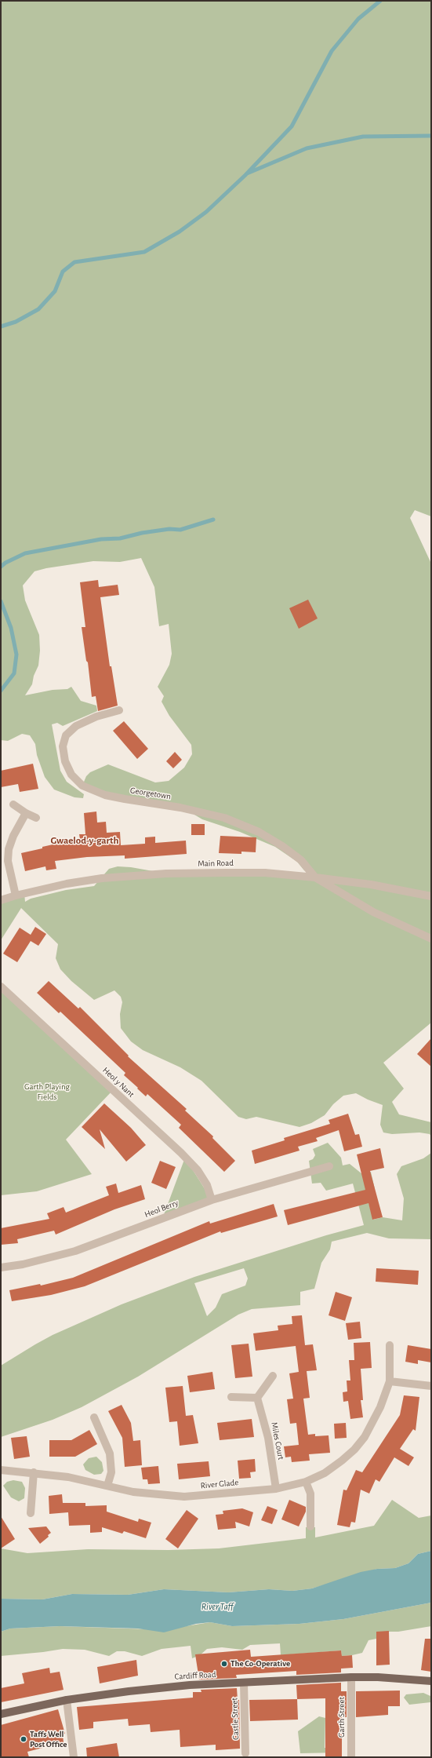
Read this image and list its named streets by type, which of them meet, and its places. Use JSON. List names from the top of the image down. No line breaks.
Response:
{"streets":{"main road":["Cardiff Road"],"street":["Georgetown","Main Road","Heol y Nant","Heol Berry","Miles Court","River Glade","Garth Street","Castle Street"]},"crossings":[["Georgetown","Main Road"],["Heol y Nant","Heol Berry"],["Miles Court","River Glade"],["Cardiff Road","Garth Street"],["Cardiff Road","Castle Street"]],"districts":["Gwaelod-y-garth"],"water":["River Taff"],"parks":["Garth Playing Fields"],"places":["The Co-Operative","Taffs Well Post Office"]}
